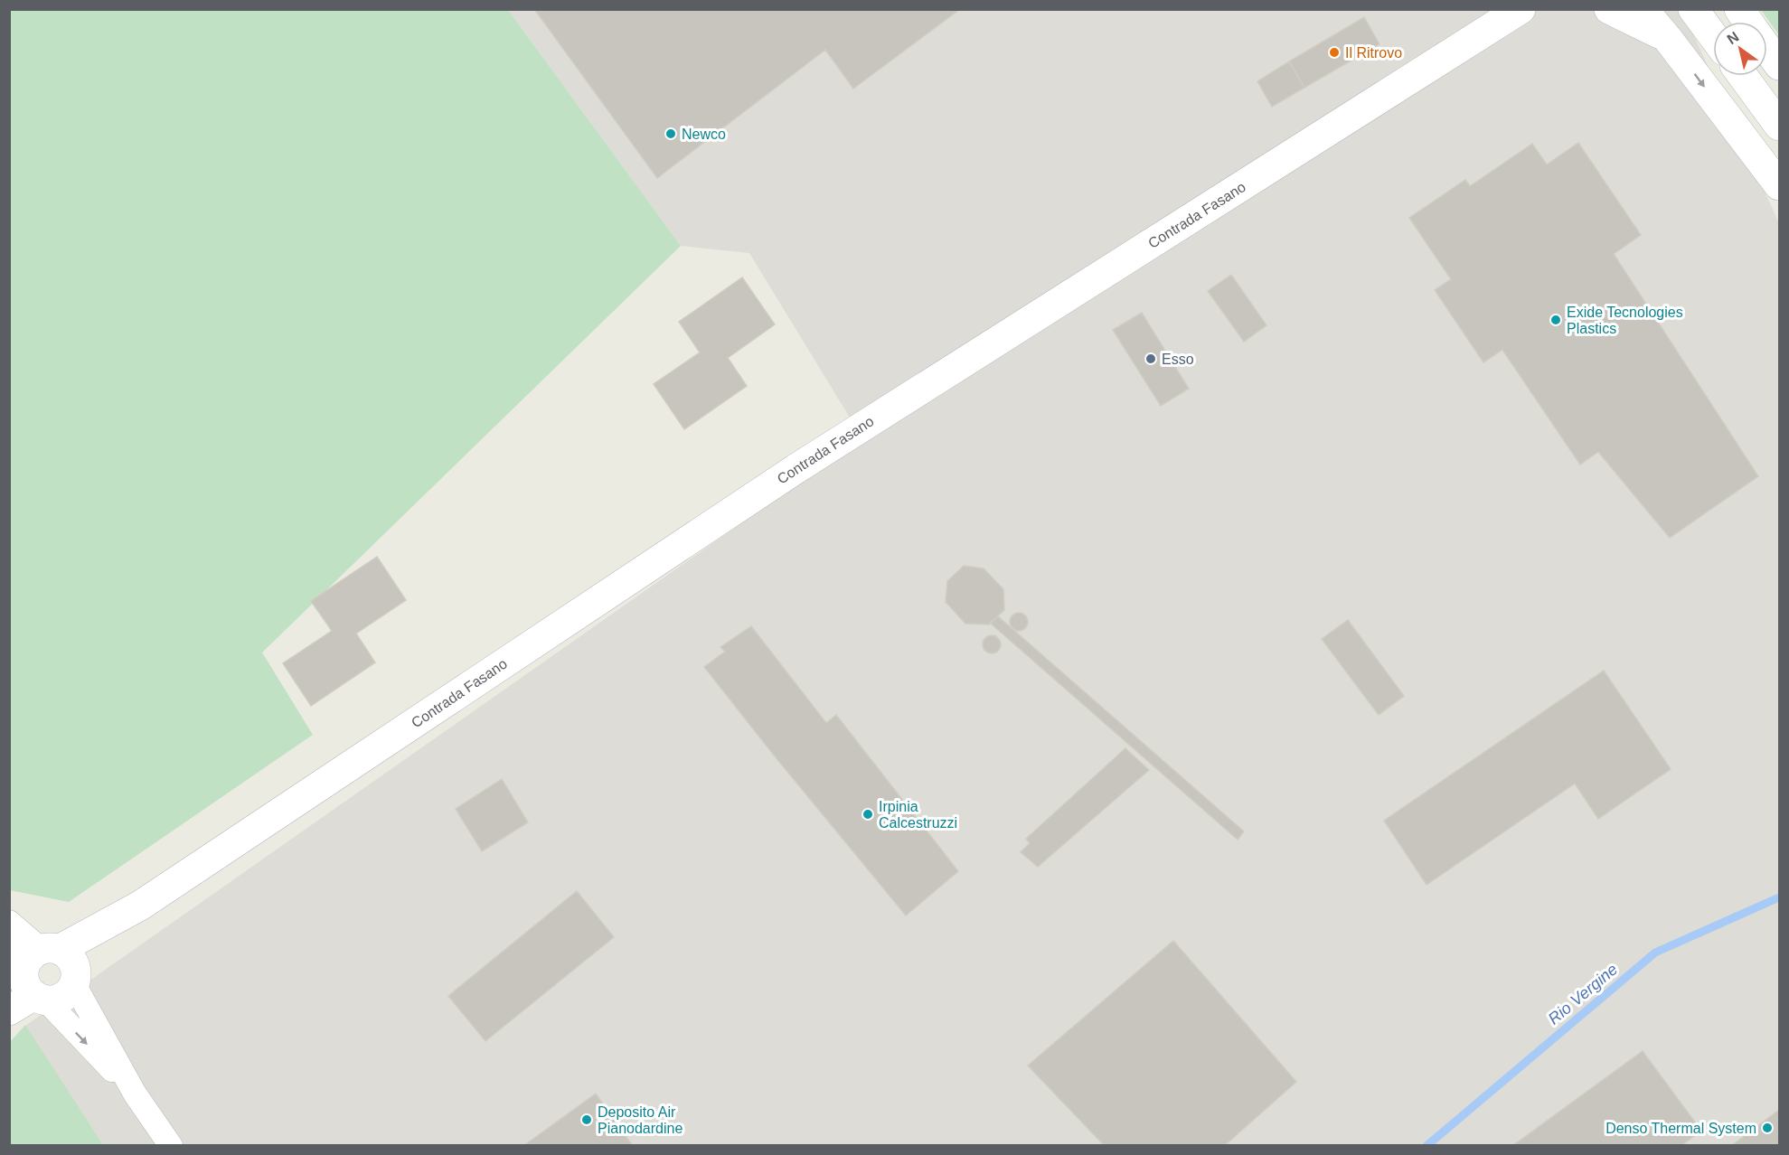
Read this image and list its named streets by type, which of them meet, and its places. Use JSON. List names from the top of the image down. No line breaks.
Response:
{"streets":{"main road":["Contrada Fasano"]},"water":["Rio Vergine"],"places":["Il Ritrovo","Newco","Exide Tecnologies Plastics","Esso","Irpinia Calcestruzzi","Deposito Air Pianodardine","Denso Thermal System"],"north":"top left"}
